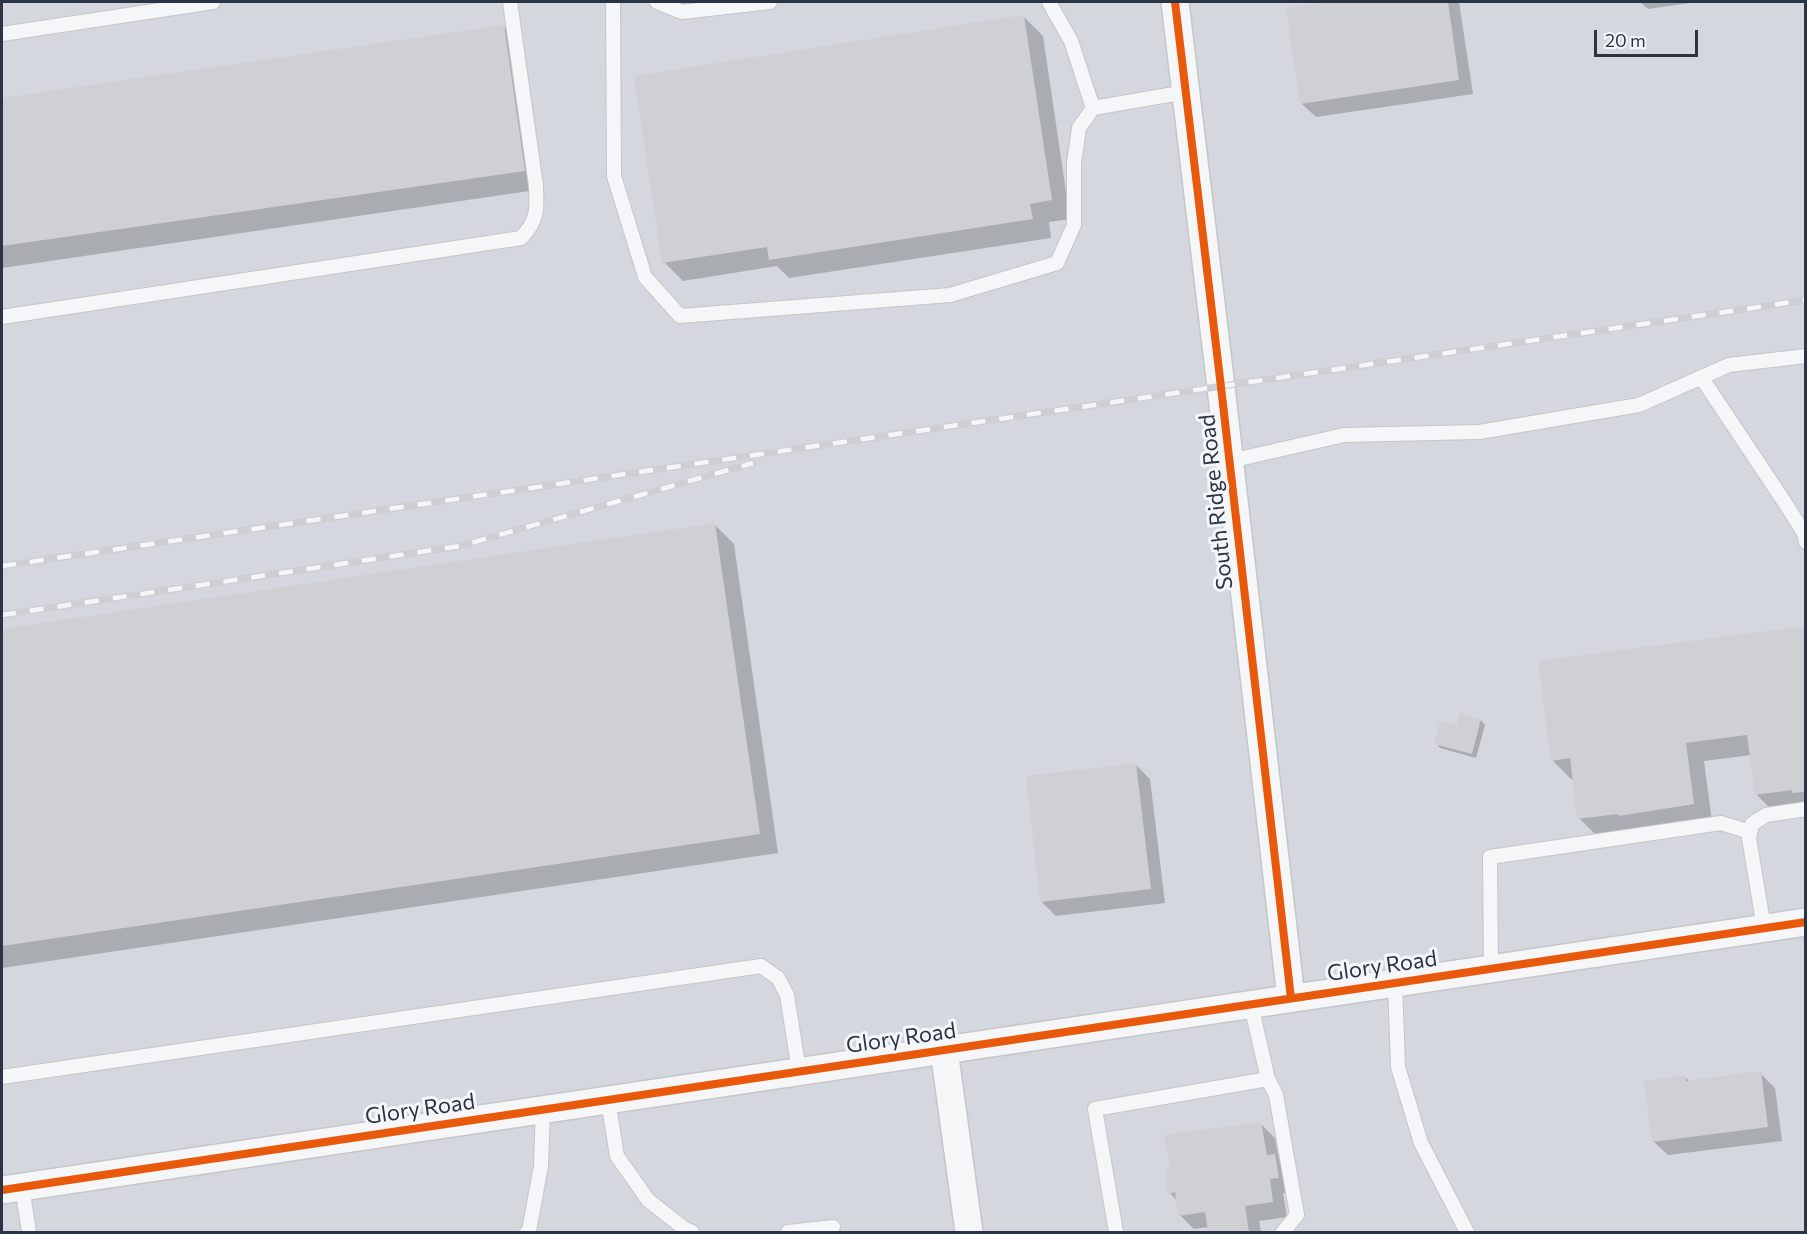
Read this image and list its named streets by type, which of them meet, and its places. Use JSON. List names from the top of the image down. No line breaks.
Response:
{"streets":{"street":["South Ridge Road","Glory Road"]},"crossings":[["South Ridge Road","Glory Road"]],"scale_bar":"20 m"}
